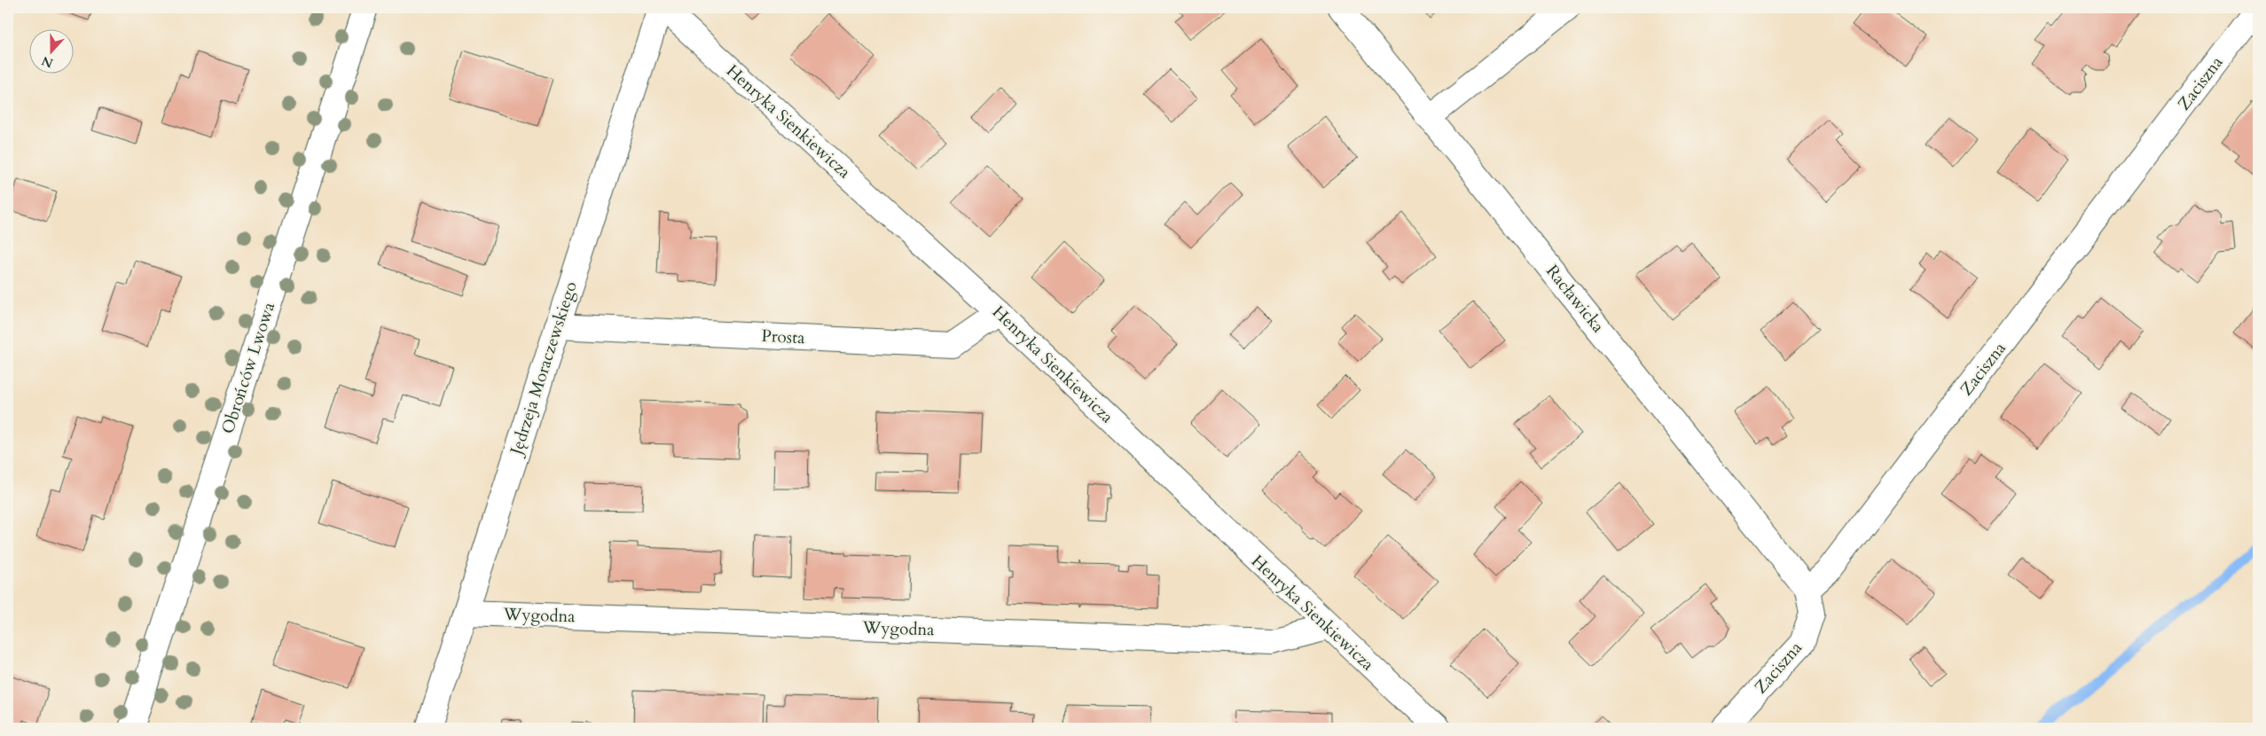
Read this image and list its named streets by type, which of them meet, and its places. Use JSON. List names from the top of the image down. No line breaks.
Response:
{"streets":{"street":["Zaciszna","Henryka Sienkiewicza","Racławicka","Prosta","Obrońców Lwowa","Jędrzeja Moraczewskiego","Wygodna"]},"crossings":[["Zaciszna","Racławicka"],["Henryka Sienkiewicza","Prosta"],["Henryka Sienkiewicza","Jędrzeja Moraczewskiego"],["Henryka Sienkiewicza","Wygodna"],["Prosta","Jędrzeja Moraczewskiego"],["Jędrzeja Moraczewskiego","Wygodna"]],"north":"bottom"}
